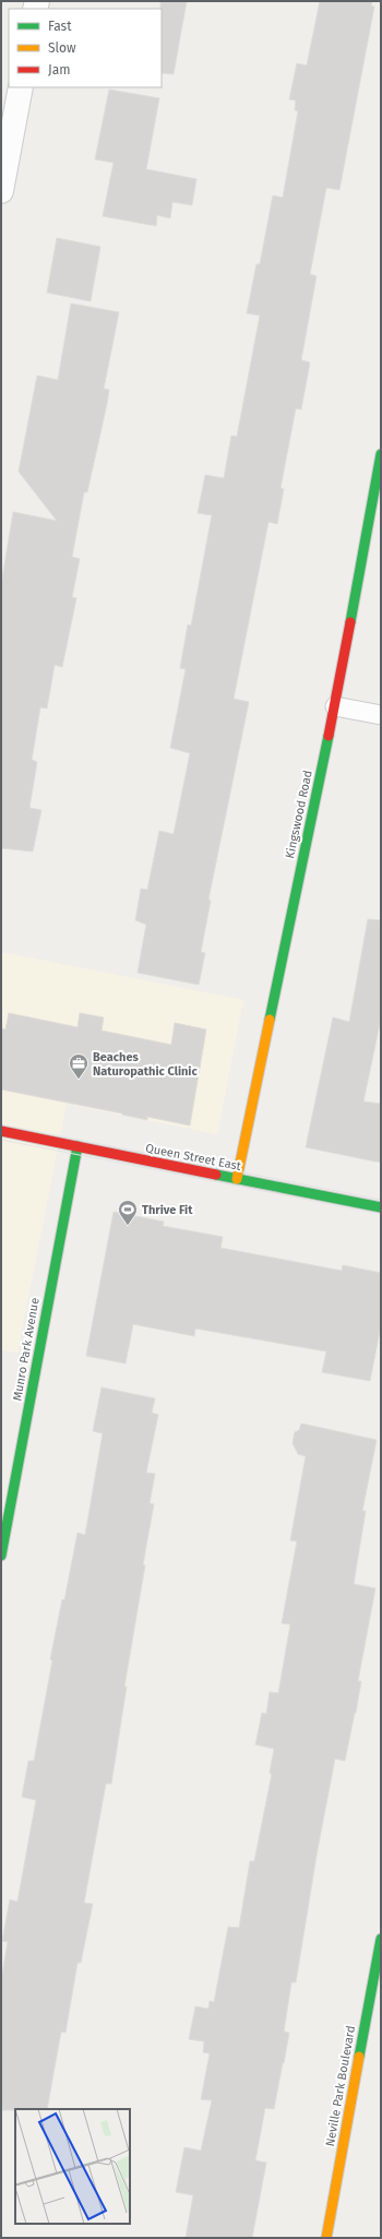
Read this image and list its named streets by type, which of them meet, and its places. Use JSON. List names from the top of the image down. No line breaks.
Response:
{"streets":{"street":["Kingswood Road","Queen Street East","Munro Park Avenue","Neville Park Boulevard"]},"crossings":[["Kingswood Road","Queen Street East"],["Queen Street East","Munro Park Avenue"]],"places":{"office":["Beaches Naturopathic Clinic"],"sports":["Thrive Fit"]},"legend":["Fast","Slow","Jam"]}
